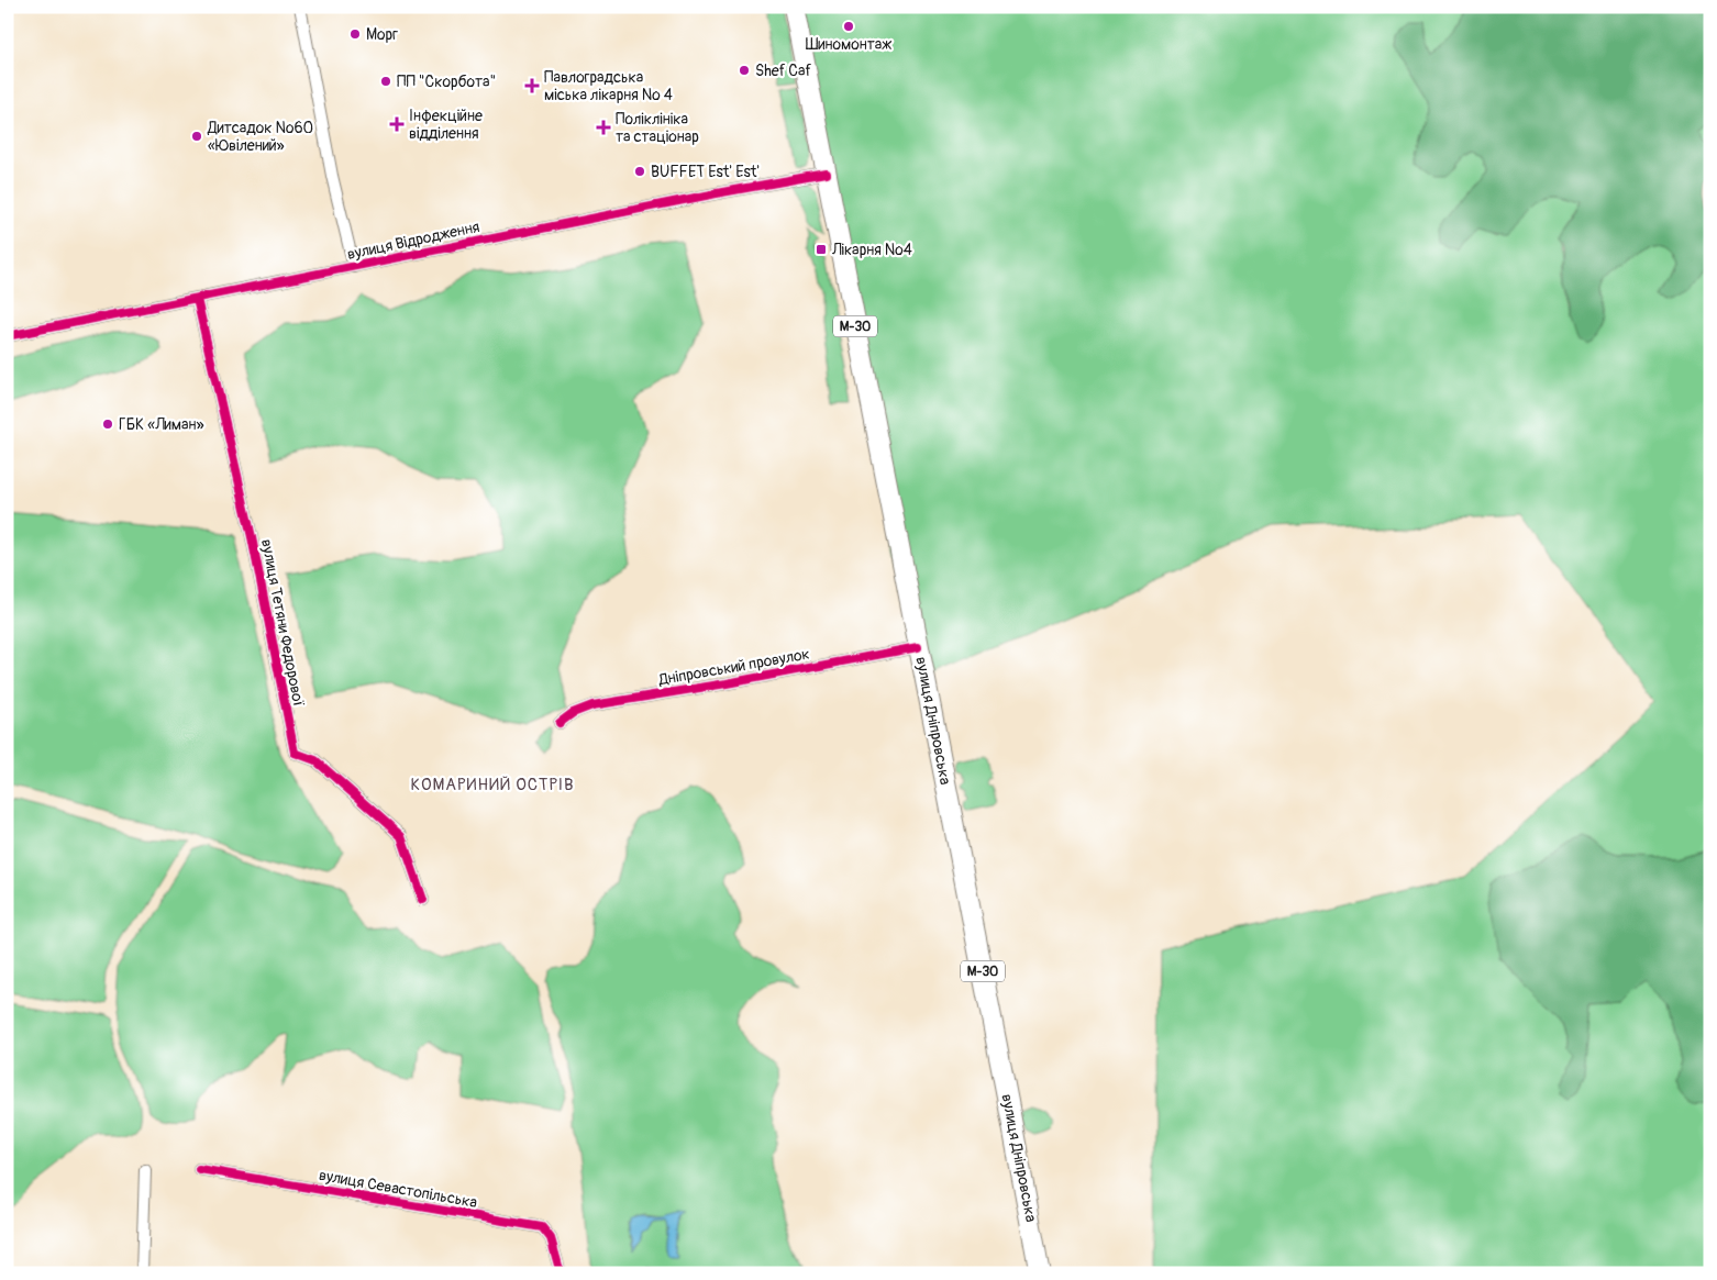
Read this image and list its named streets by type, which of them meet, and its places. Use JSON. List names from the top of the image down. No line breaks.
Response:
{"streets":{"highway":["М-30","вулиця Дніпровська"],"street":["вулиця Відродження","вулиця Тетяни Федорової","Дніпровський провулок","вулиця Севастопільська"]},"crossings":[["вулиця Відродження","вулиця Тетяни Федорової"],["вулиця Відродження","вулиця Дніпровська"],["Дніпровський провулок","вулиця Дніпровська"]],"districts":["КОМАРИНИЙ ОСТРІВ"],"places":{"other":["Шиномонтаж","Морг","Shef Caf","ПП \"Скорбота\"","Дитсадок №60 «Ювілений»","BUFFET Est' Est'","ГБК «Лиман»"],"health":["Павлоградська міська лікарня № 4","Інфекційне відділення","Поліклініка та стаціонар"],"transit":["Лікарня №4"]}}
